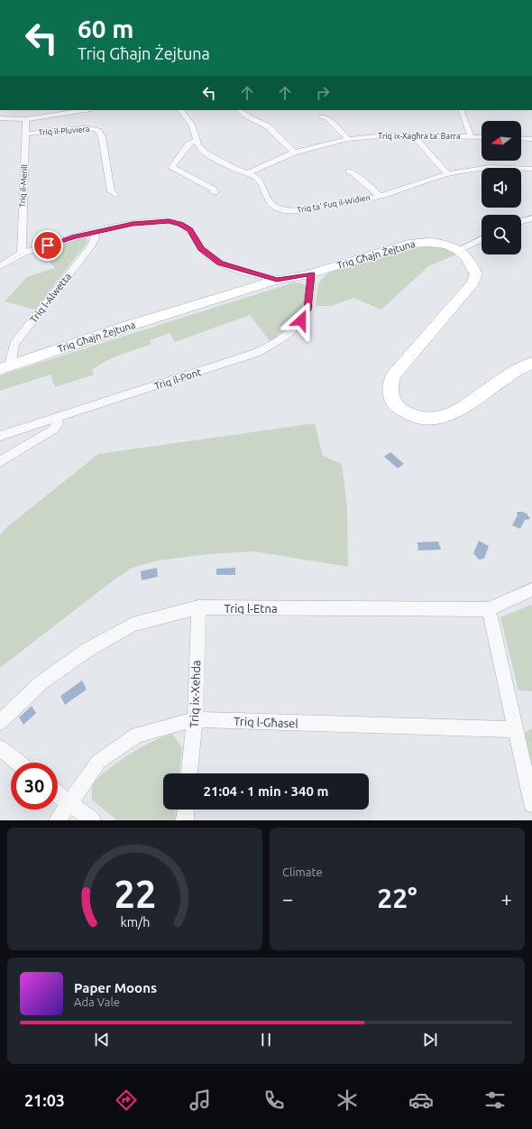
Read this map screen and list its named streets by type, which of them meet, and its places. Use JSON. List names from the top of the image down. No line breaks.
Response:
{"streets":{"street":["Triq il-Pluviera","Triq ix-Xagħra ta' Barra","Triq il-Merill","Triq ta' Fuq il-Widien","Triq Għajn Żejtuna","Triq l-Alwetta","Triq il-Pont","Triq l-Etna","Triq ix-Xehda","Triq l-Għasel"]},"crossings":[["Triq il-Pluviera","Triq il-Merill"],["Triq ix-Xagħra ta' Barra","Triq ta' Fuq il-Widien"],["Triq Għajn Żejtuna","Triq l-Alwetta"],["Triq Għajn Żejtuna","Triq il-Pont"],["Triq l-Etna","Triq ix-Xehda"],["Triq ix-Xehda","Triq l-Għasel"]],"north":"left","page":{"turn":["60 m","Triq Għajn Żejtuna"],"limit":"30","trip":"21:04 · 1 min · 340 m","tile":"Climate","heat":["−","22°","+"],"song":["Paper Moons","Ada Vale"],"tabs":"21:03","gauge":["22","km/h"]}}
